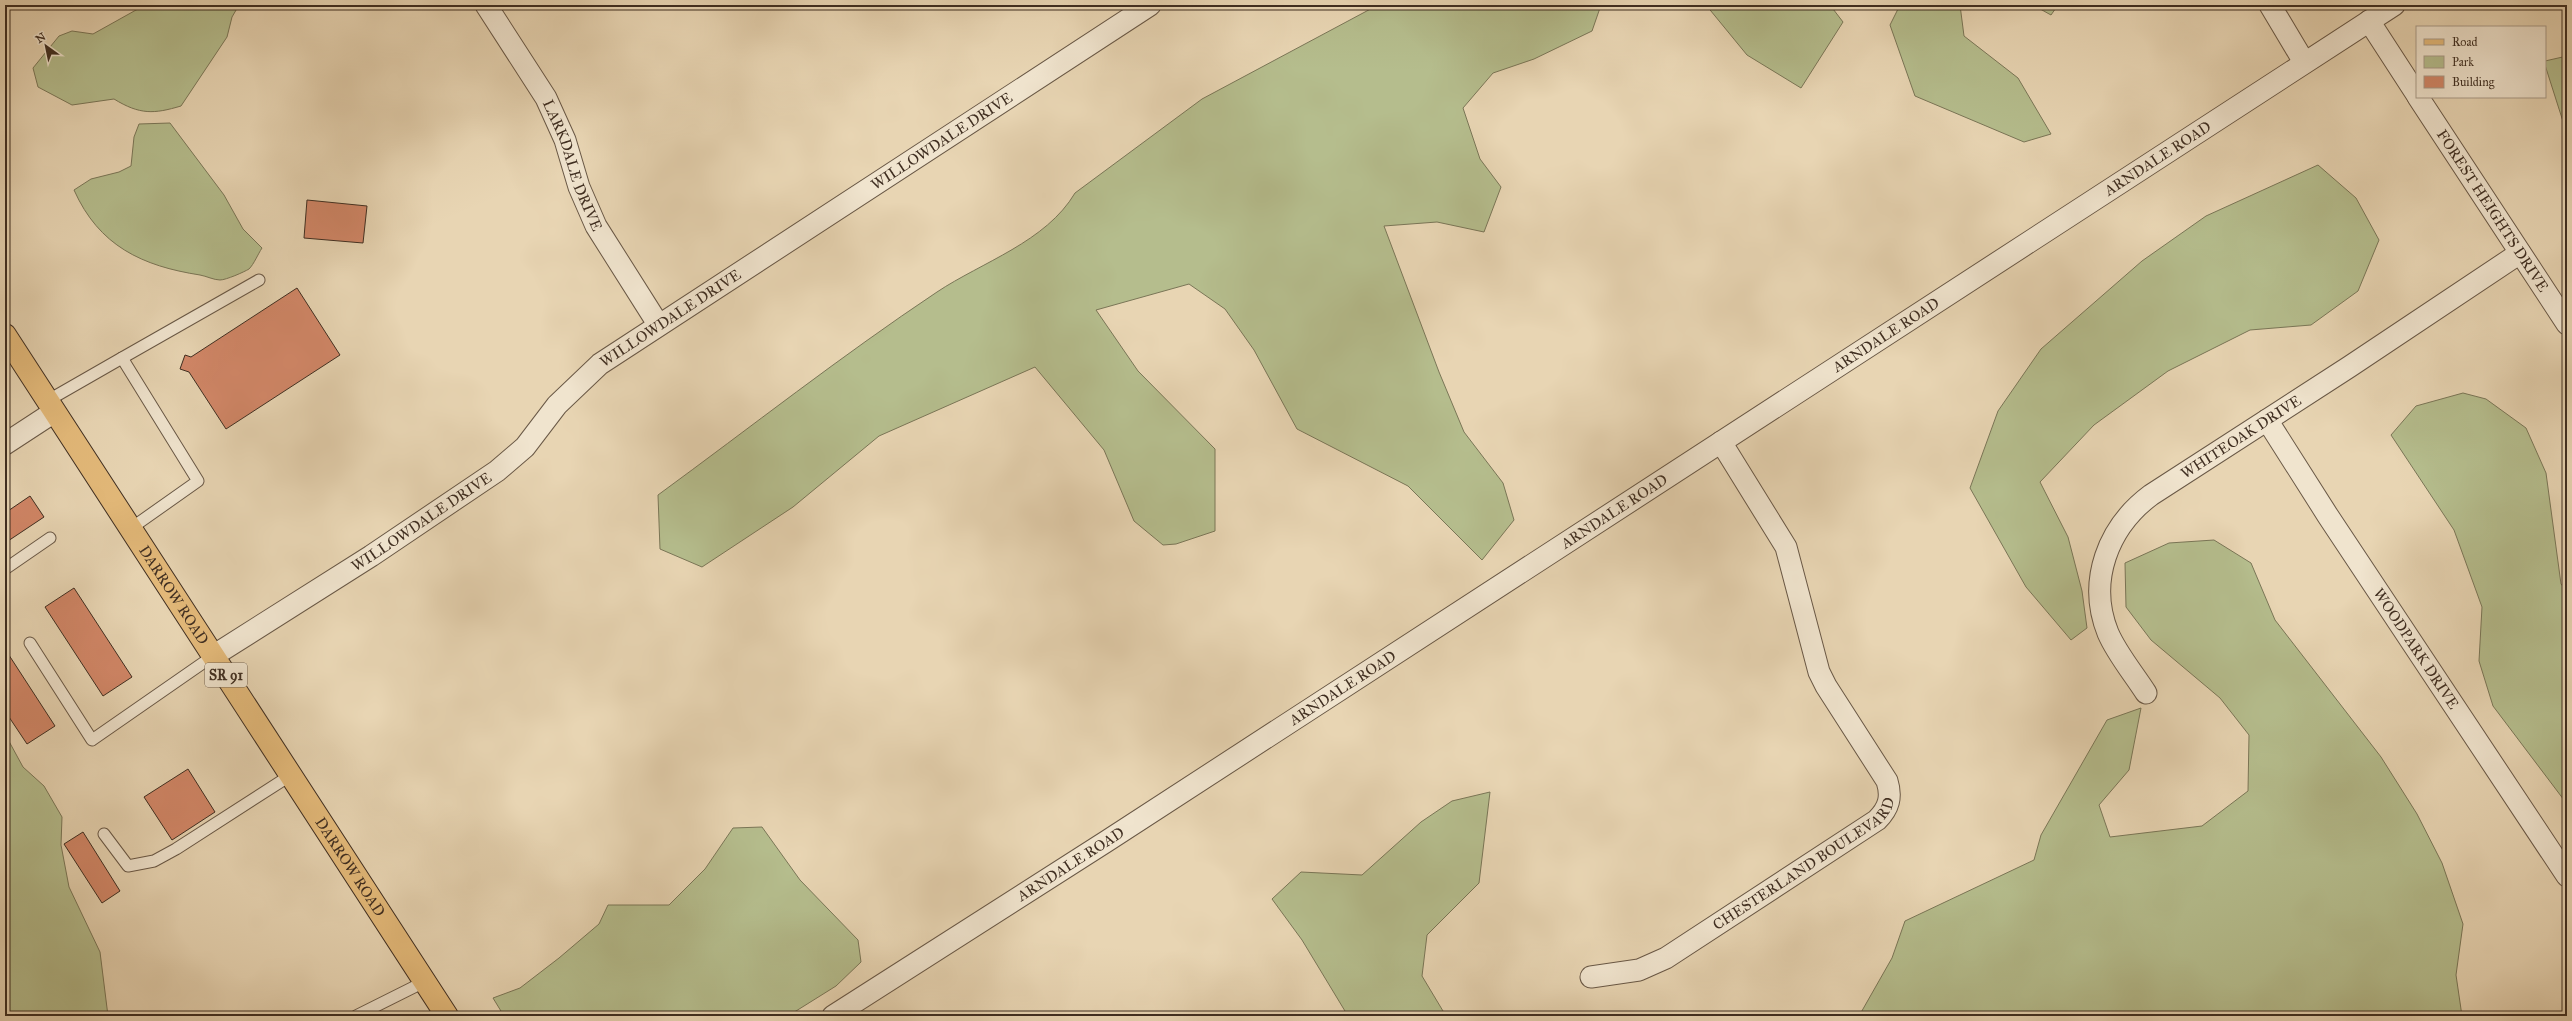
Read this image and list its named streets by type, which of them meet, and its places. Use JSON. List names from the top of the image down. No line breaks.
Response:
{"streets":{"main road":["DARROW ROAD","SR 91"],"street":["WILLOWDALE DRIVE","ARNDALE ROAD","LARKDALE DRIVE","FOREST HEIGHTS DRIVE","WHITEOAK DRIVE","WOODPARK DRIVE","CHESTERLAND BOULEVARD"]},"crossings":[["WILLOWDALE DRIVE","LARKDALE DRIVE"],["WILLOWDALE DRIVE","DARROW ROAD"],["ARNDALE ROAD","FOREST HEIGHTS DRIVE"],["ARNDALE ROAD","CHESTERLAND BOULEVARD"],["FOREST HEIGHTS DRIVE","WHITEOAK DRIVE"],["WHITEOAK DRIVE","WOODPARK DRIVE"]],"legend":["Road","Park","Building"],"north":"top left"}
